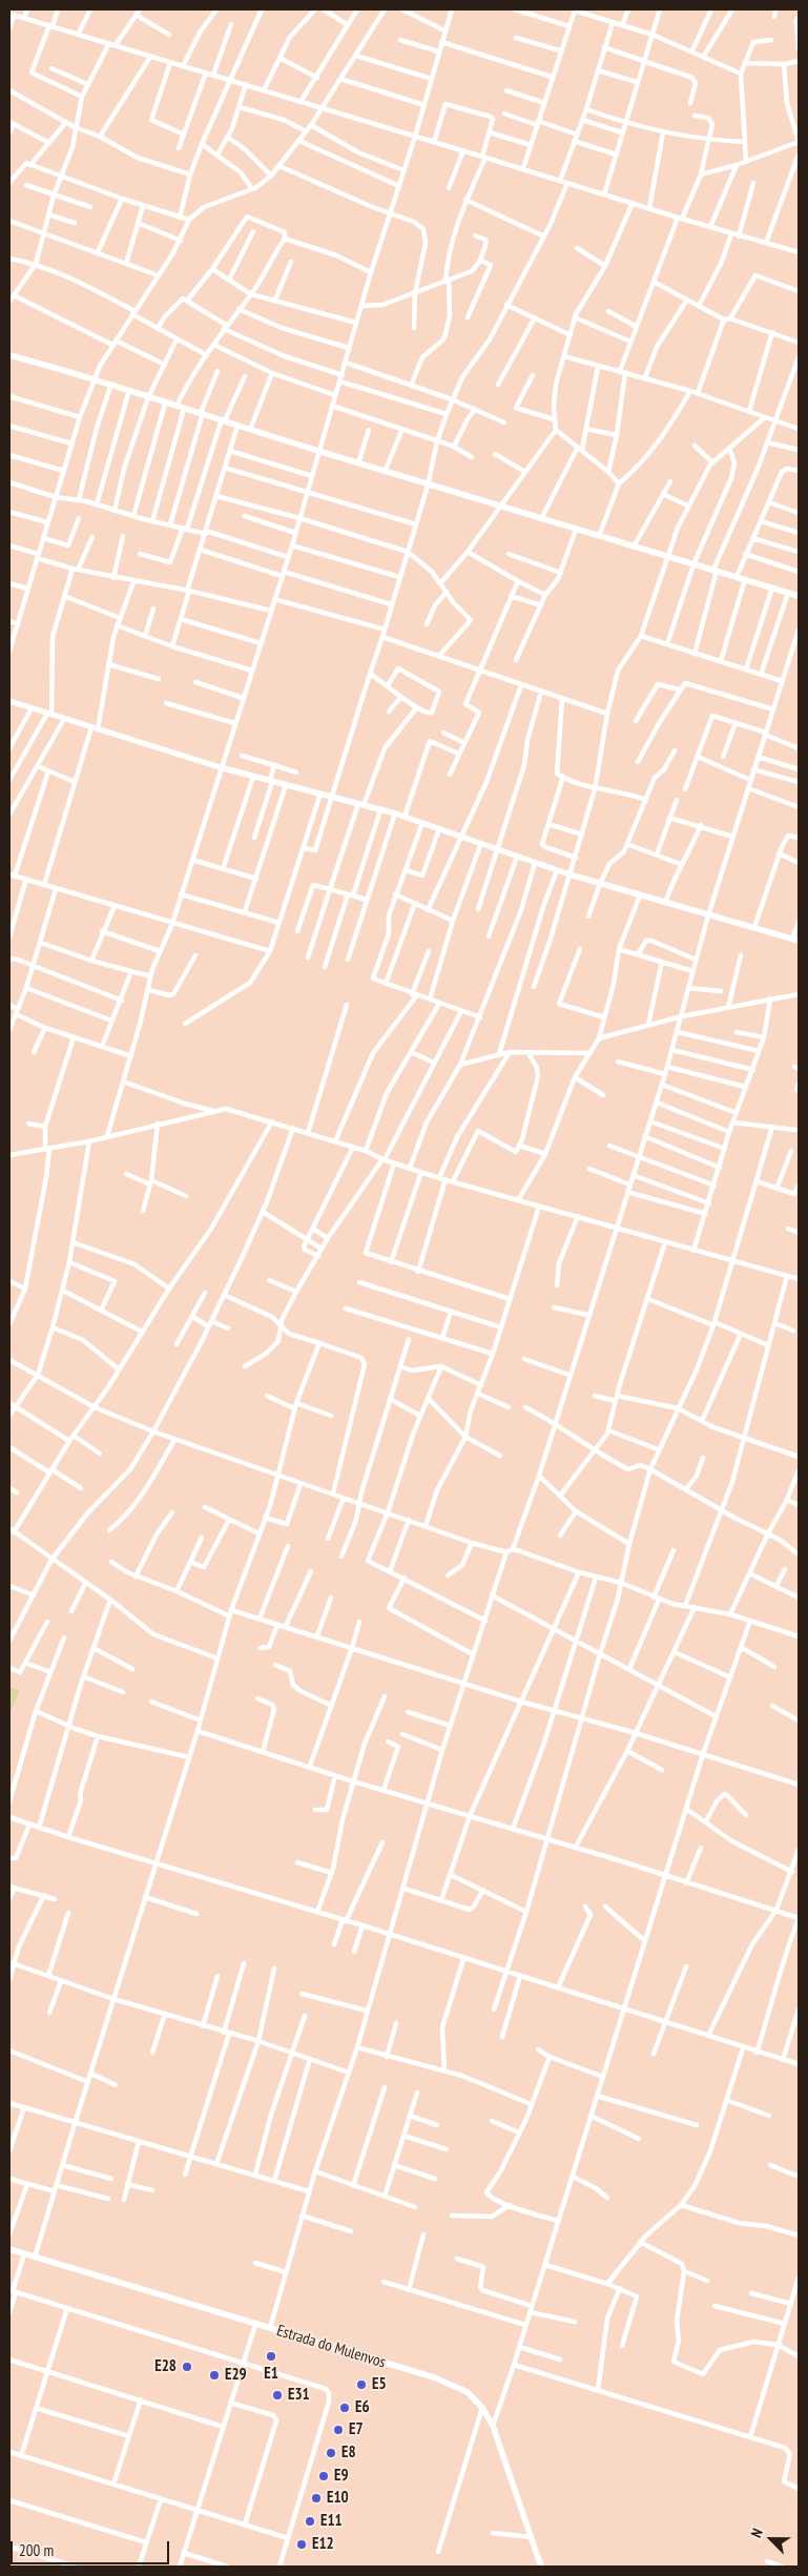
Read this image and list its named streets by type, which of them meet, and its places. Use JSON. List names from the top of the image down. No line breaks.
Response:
{"streets":{"street":["Estrada do Mulenvos"]},"places":["E1","E28","E29","E5","E31","E6","E7","E8","E9","E10","E11","E12"],"scale_bar":"200 m","north":"top left"}
